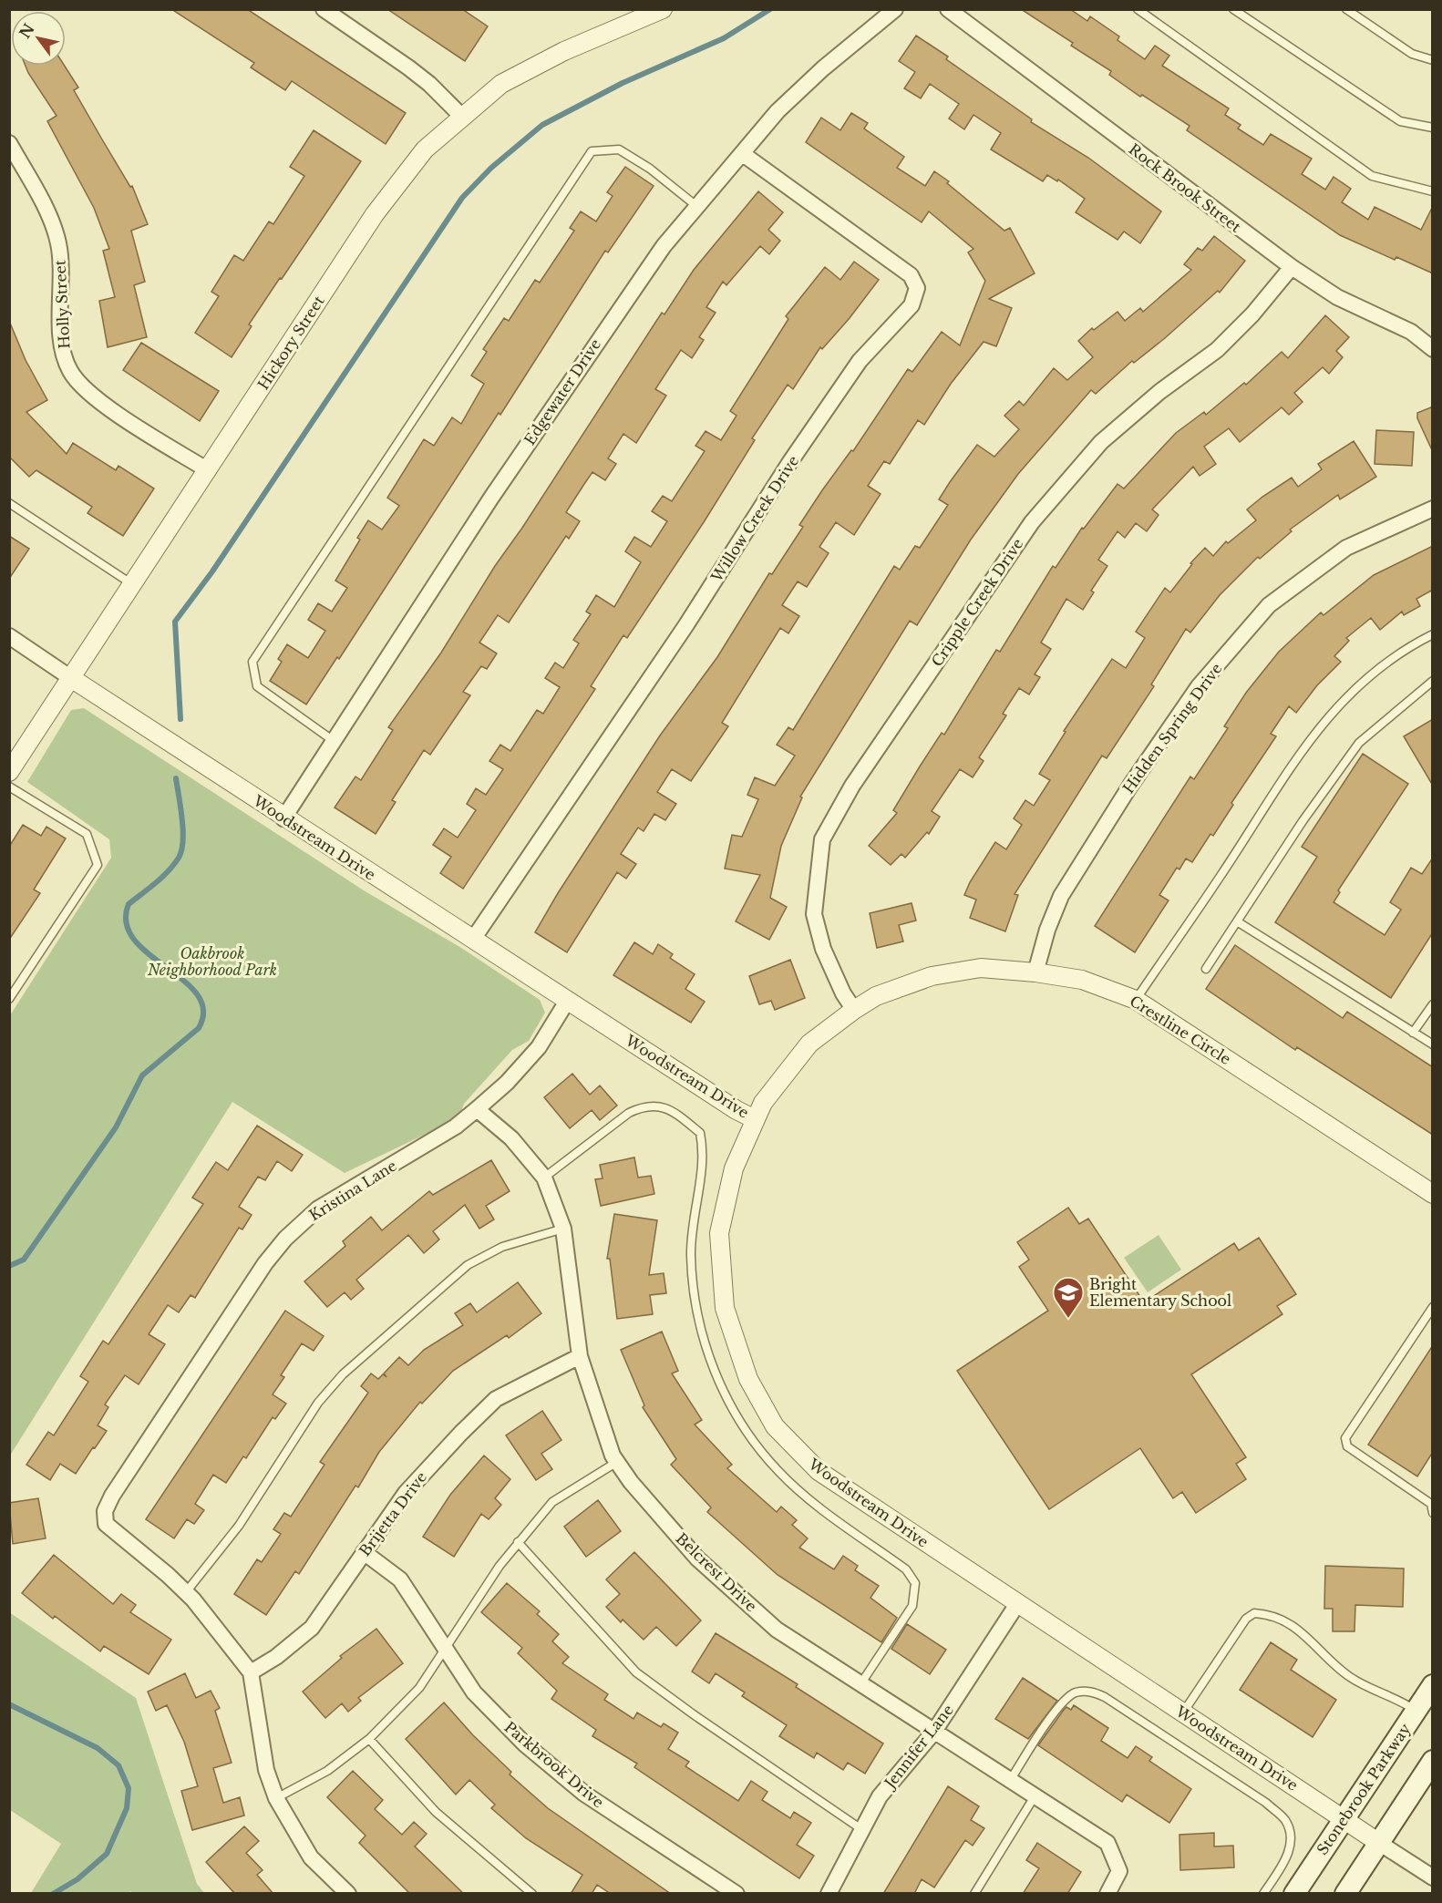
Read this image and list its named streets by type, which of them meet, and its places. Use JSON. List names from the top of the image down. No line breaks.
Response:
{"streets":{"main road":["Stonebrook Parkway"],"street":["Rock Brook Street","Holly Street","Hickory Street","Edgewater Drive","Willow Creek Drive","Cripple Creek Drive","Hidden Spring Drive","Woodstream Drive","Crestline Circle","Kristina Lane","Brijetta Drive","Belcrest Drive","Jennifer Lane","Parkbrook Drive"]},"crossings":[["Rock Brook Street","Cripple Creek Drive"],["Holly Street","Hickory Street"],["Hickory Street","Woodstream Drive"],["Edgewater Drive","Willow Creek Drive"],["Edgewater Drive","Woodstream Drive"],["Willow Creek Drive","Woodstream Drive"],["Cripple Creek Drive","Crestline Circle"],["Hidden Spring Drive","Crestline Circle"],["Woodstream Drive","Crestline Circle"],["Woodstream Drive","Kristina Lane"],["Woodstream Drive","Jennifer Lane"],["Woodstream Drive","Stonebrook Parkway"],["Kristina Lane","Belcrest Drive"],["Brijetta Drive","Belcrest Drive"],["Brijetta Drive","Parkbrook Drive"],["Belcrest Drive","Jennifer Lane"]],"parks":["Oakbrook Neighborhood Park"],"places":{"school or university":["Bright Elementary School"]},"north":"top left"}
